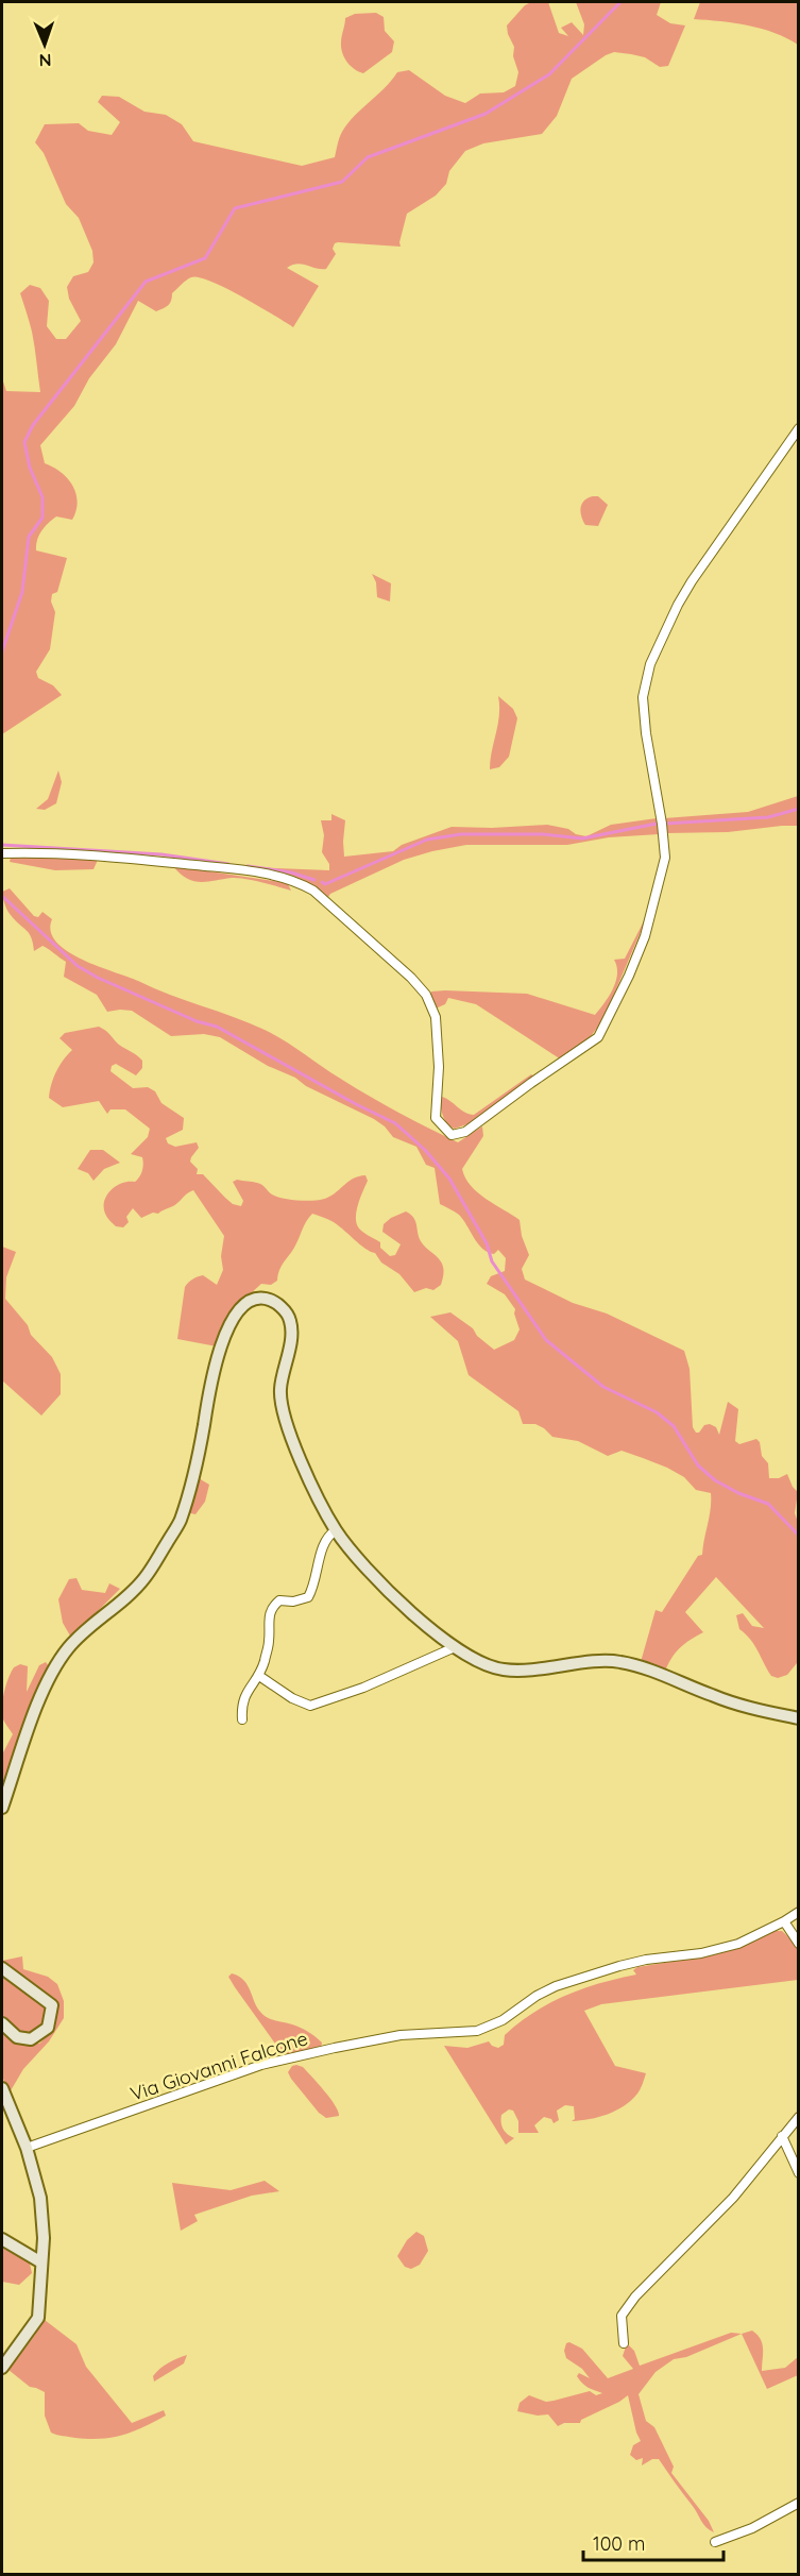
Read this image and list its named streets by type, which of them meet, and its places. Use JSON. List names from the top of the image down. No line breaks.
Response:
{"streets":{"street":["Via Giovanni Falcone"]},"scale_bar":"100 m","north":"bottom"}
